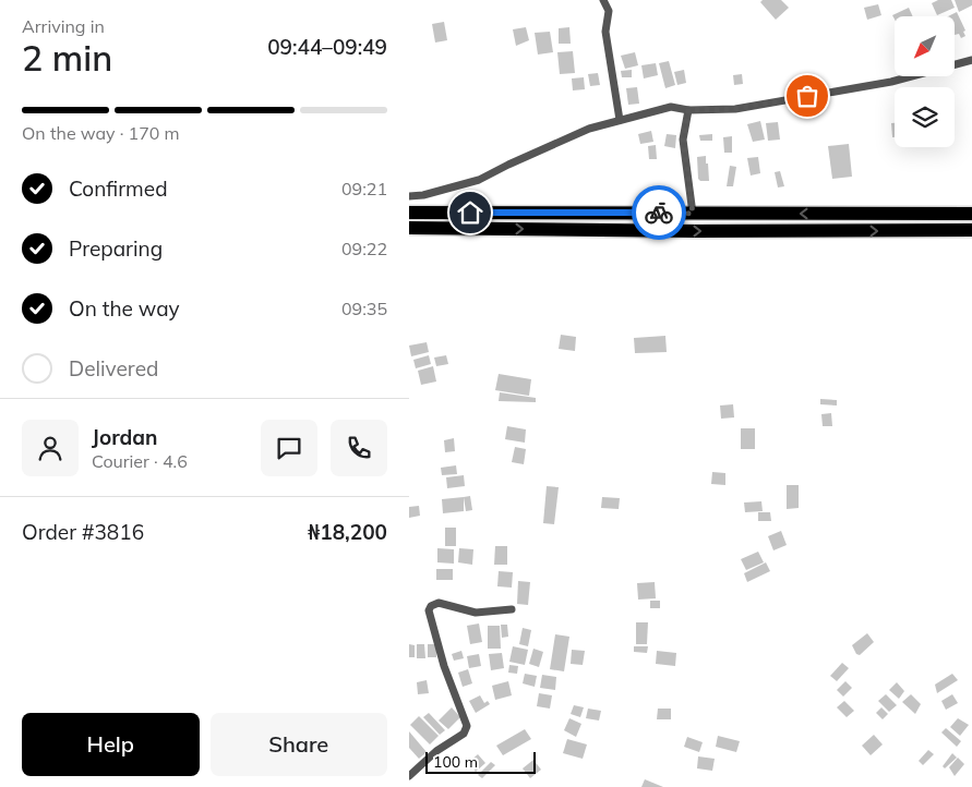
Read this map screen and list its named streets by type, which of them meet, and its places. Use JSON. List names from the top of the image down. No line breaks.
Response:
{"scale_bar":"100 m","north":"bottom left","page":{"heading":["2 min","Arriving in","09:44–09:49"],"panel":["Jordan","Courier · 4.6","Order #3816","₦18,200"],"bar":"On the way · 170 m","list":[["Confirmed","09:21"],["Preparing","09:22"],["On the way","09:35"],"Delivered"],"buttons":["Help","Share"],"scale":"100 m"}}
